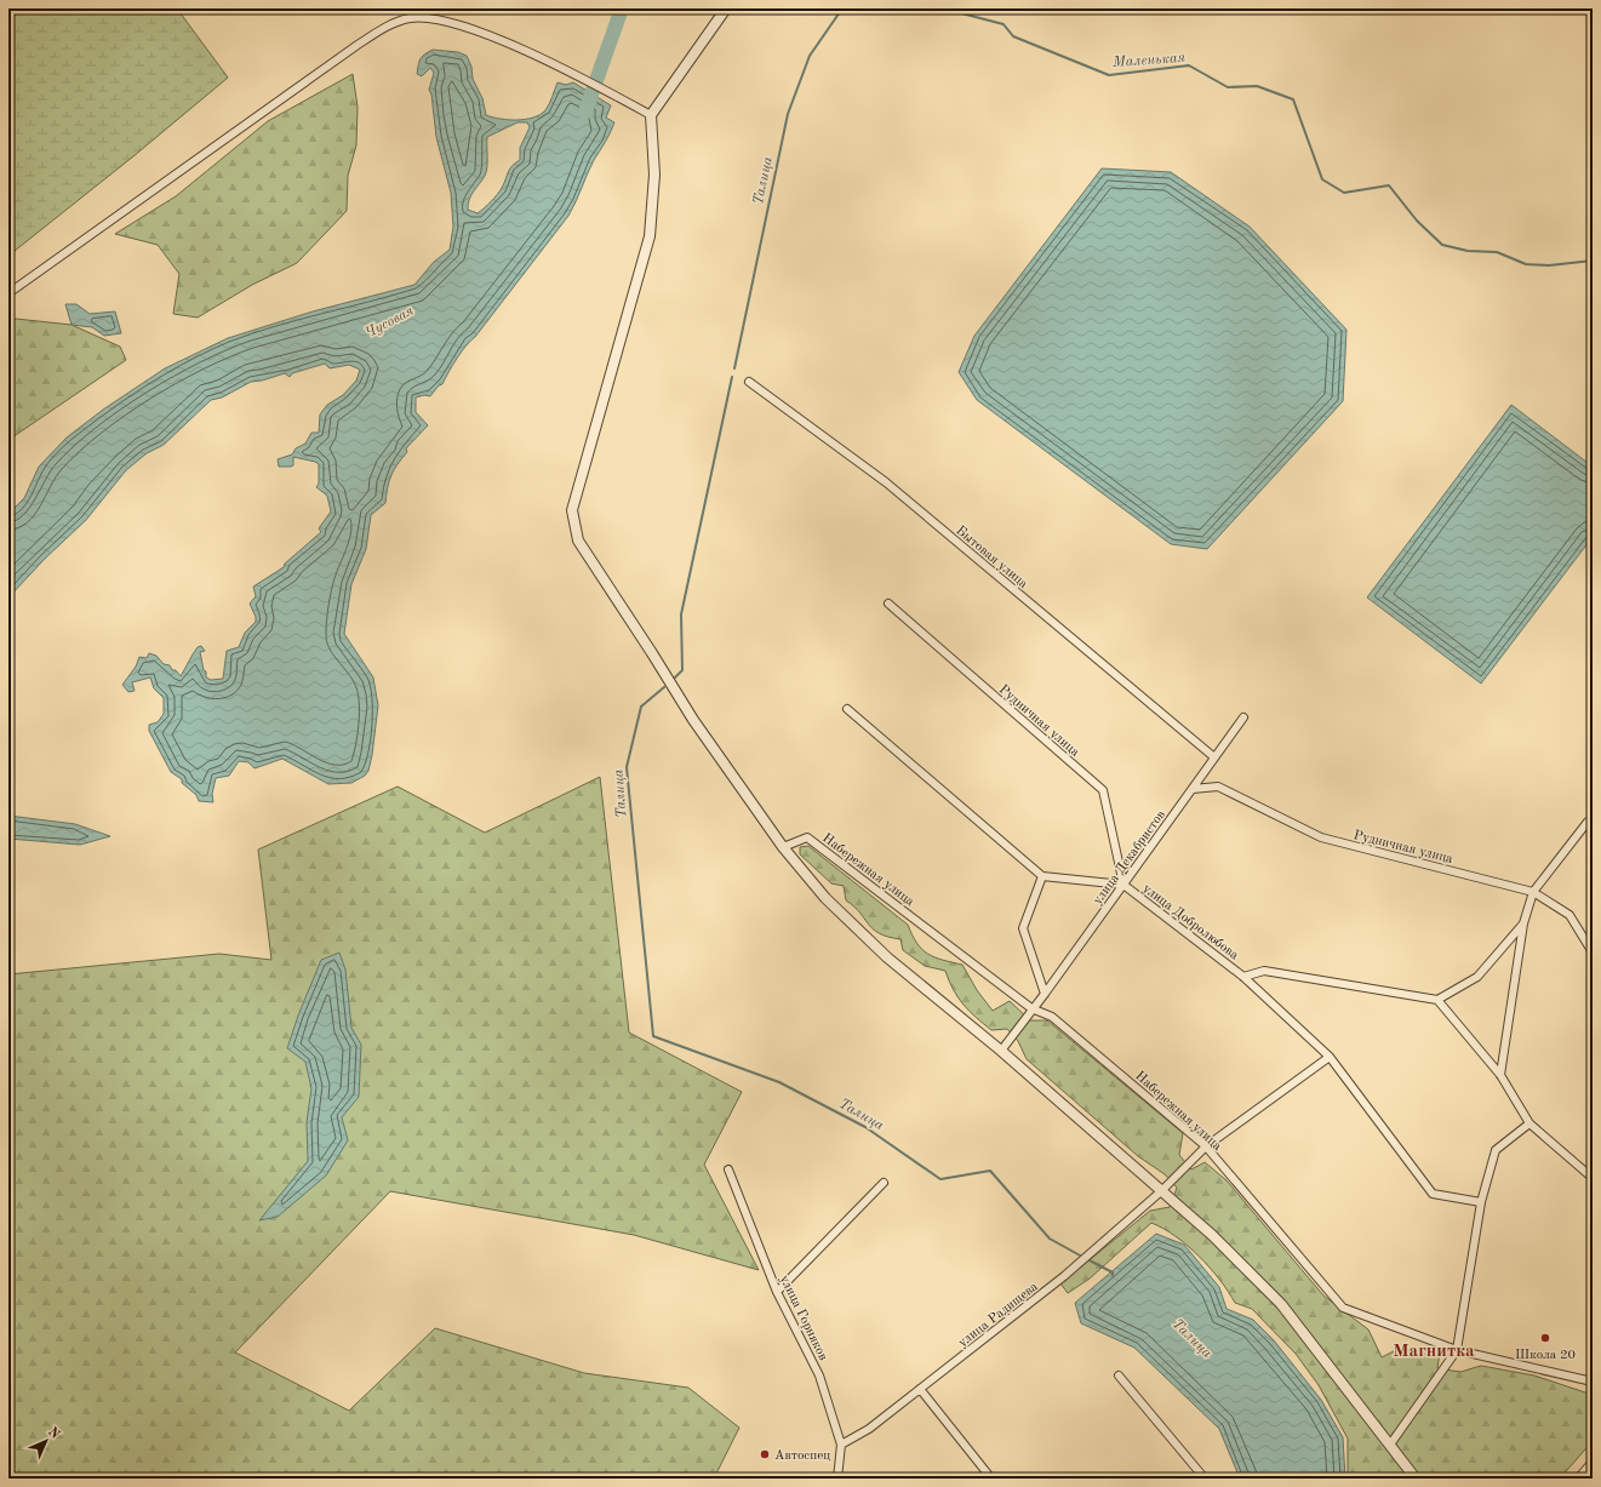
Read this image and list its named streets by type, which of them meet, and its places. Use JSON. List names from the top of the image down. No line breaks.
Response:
{"streets":{"street":["Бытовая улица","Рудничная улица","улица Декабристов","Набережная улица","улица Добролюбова","улица Радищева","улица Горняков"]},"crossings":[["Бытовая улица","улица Декабристов"],["Рудничная улица","улица Декабристов"],["Рудничная улица","улица Добролюбова"],["улица Декабристов","Набережная улица"],["улица Декабристов","улица Добролюбова"],["Набережная улица","улица Радищева"],["улица Добролюбова","улица Радищева"],["улица Радищева","улица Горняков"]],"districts":["Магнитка"],"water":["Маленькая","Талица","Чусовая"],"places":["Школа 20","Автоспец"],"north":"top right"}
